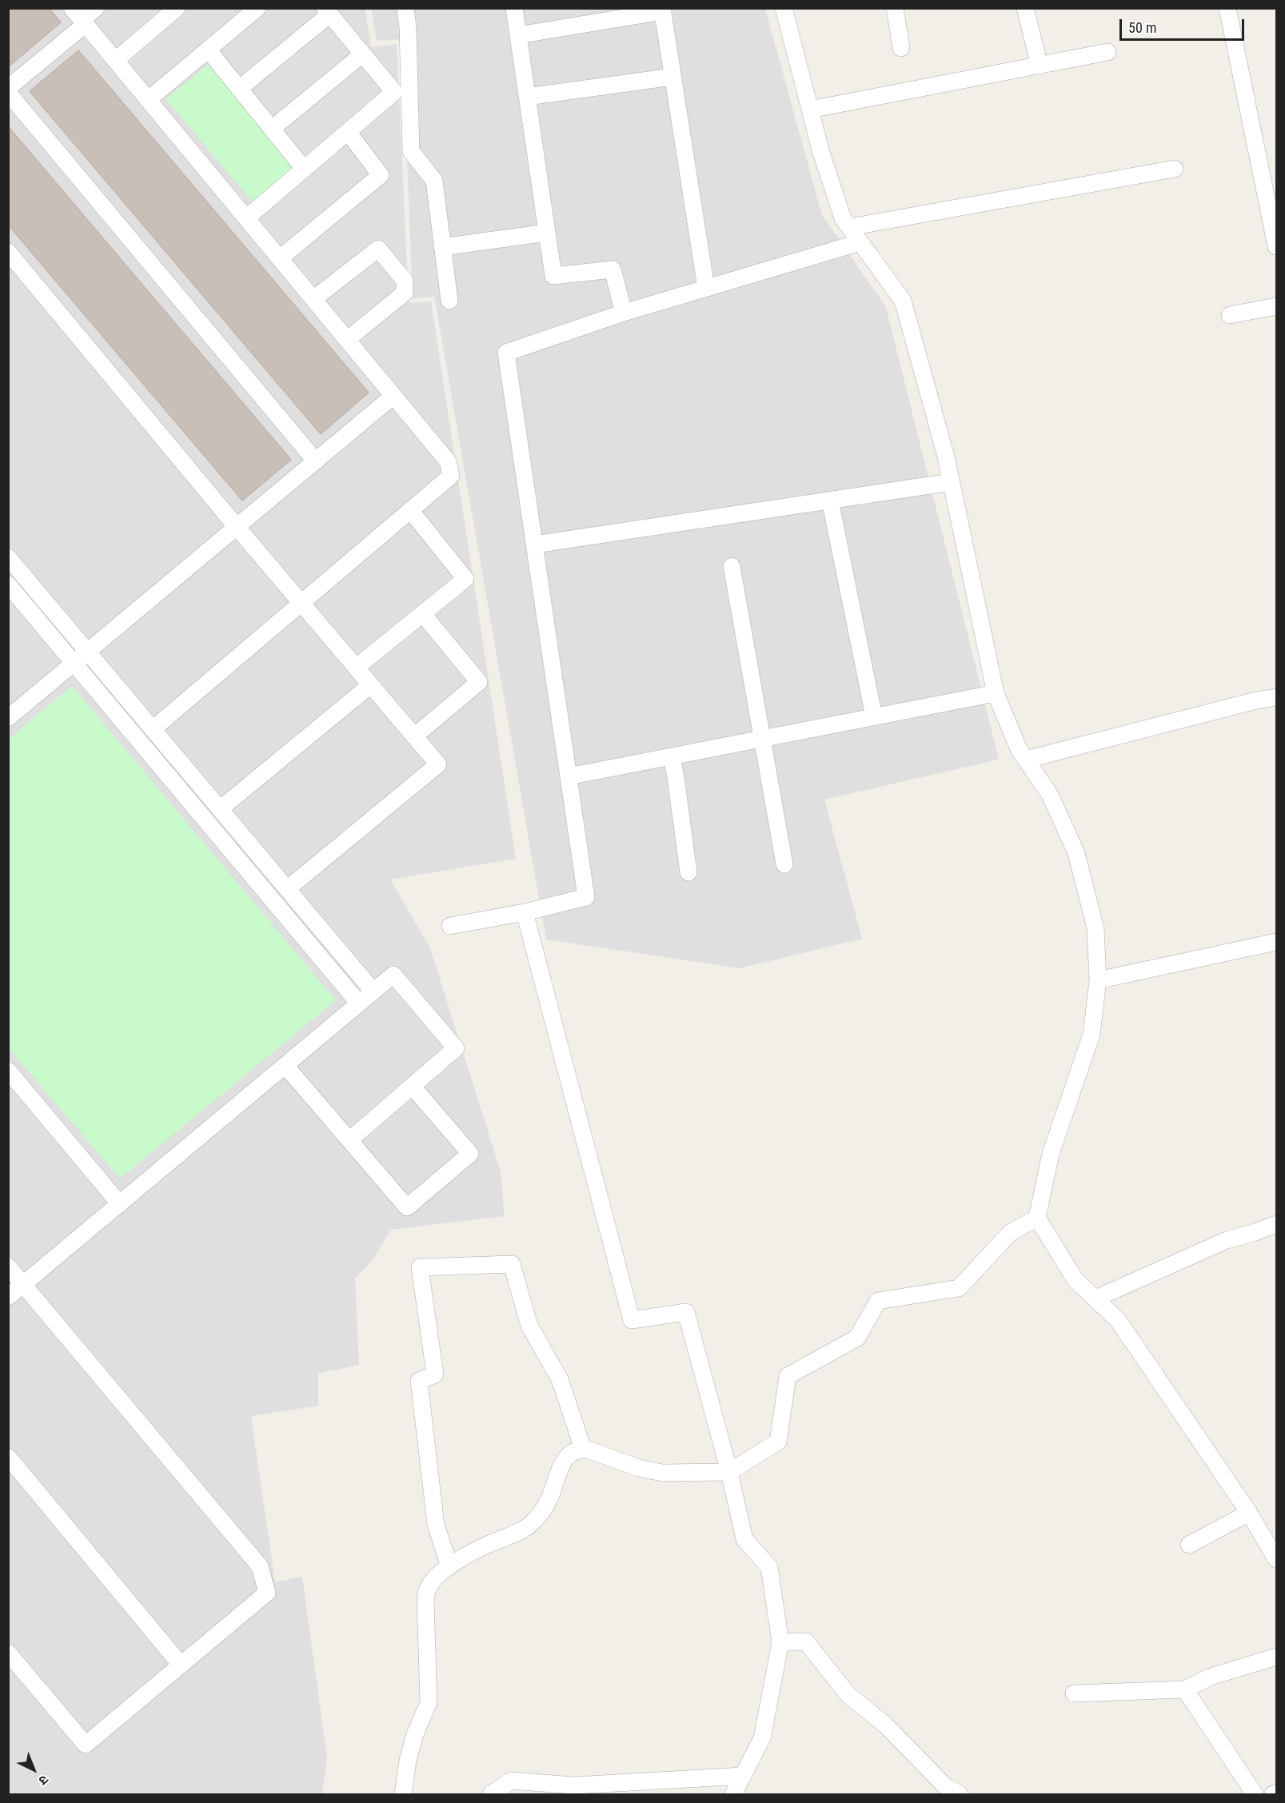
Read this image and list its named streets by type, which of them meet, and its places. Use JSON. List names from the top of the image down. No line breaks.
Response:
{"scale_bar":"50 m","north":"bottom right"}
